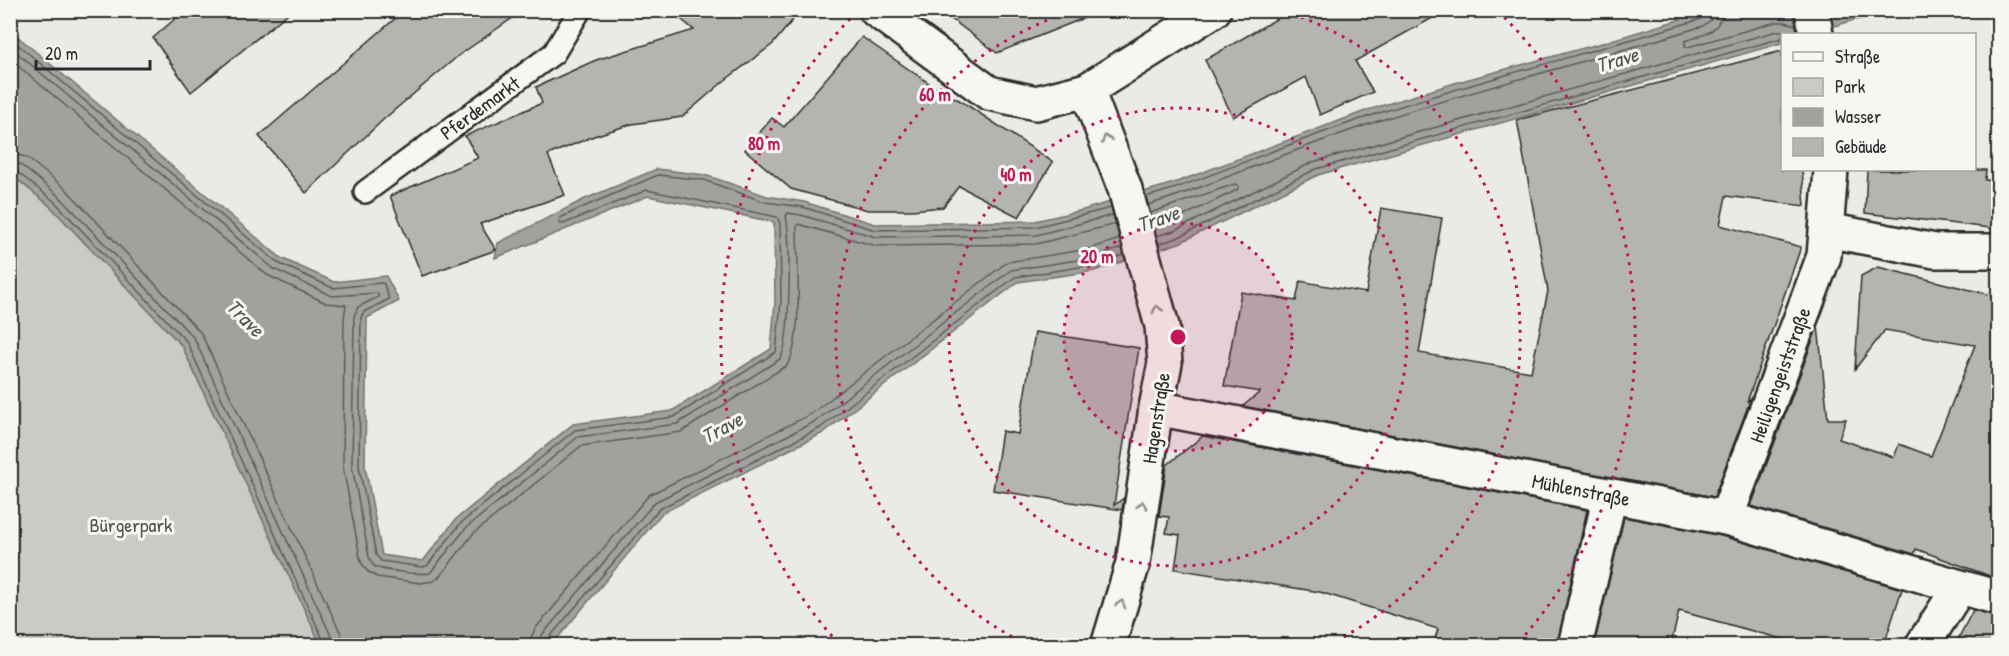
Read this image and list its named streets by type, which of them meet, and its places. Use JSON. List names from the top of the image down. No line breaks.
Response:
{"streets":{"street":["Heiligengeiststraße","Hagenstraße","Mühlenstraße"],"lane":["Pferdemarkt"]},"crossings":[["Heiligengeiststraße","Mühlenstraße"],["Hagenstraße","Mühlenstraße"]],"one_way":["Hagenstraße"],"water":["Trave"],"parks":["Bürgerpark"],"legend":["Straße","Park","Wasser","Gebäude"],"scale_bar":"20 m","rings":["60 m","80 m","40 m","20 m"]}
